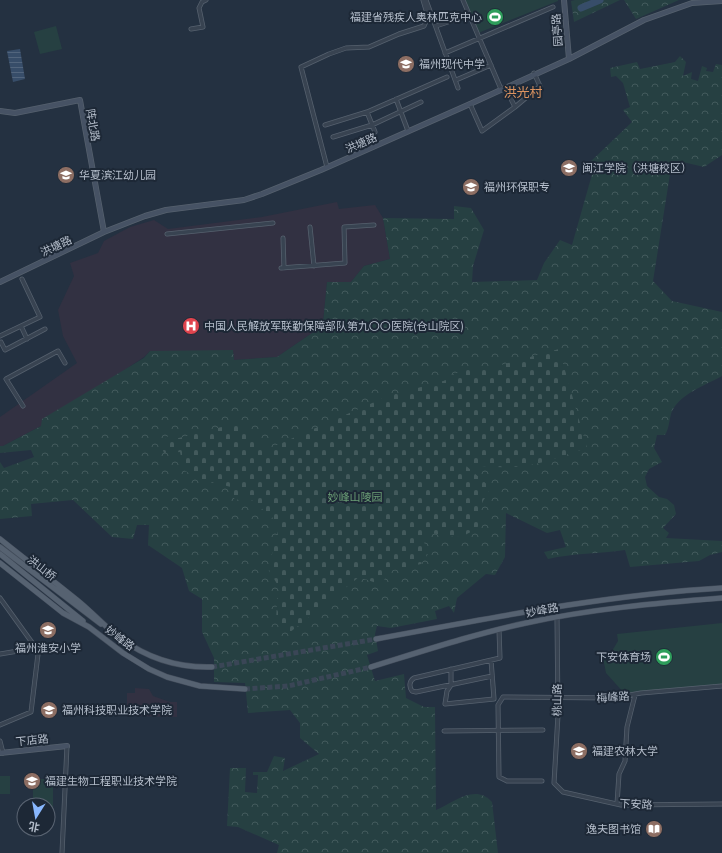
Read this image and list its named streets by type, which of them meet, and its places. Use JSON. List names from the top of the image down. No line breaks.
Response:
{"streets":{"main road":["洪山桥","妙峰路"],"street":["园亭路","阵北路","洪塘路","梅峰路","桃山路","下店路","下安路"]},"crossings":[["园亭路","洪塘路"],["阵北路","洪塘路"],["洪山桥","妙峰路"],["妙峰路","桃山路"],["梅峰路","桃山路"],["桃山路","下安路"]],"districts":["洪光村"],"parks":["妙峰山陵园"],"places":{"sports":["福建省残疾人奥林匹克中心","下安体育场"],"school or university":["福州现代中学","闽江学院（洪塘校区）","华夏滨江幼儿园","福州环保职专","福州淮安小学","福州科技职业技术学院","福建农林大学","福建生物工程职业技术学院"],"hospital":["中国人民解放军联勤保障部队第九〇〇医院(仓山院区)"],"library":["逸夫图书馆"]},"north":"bottom"}
